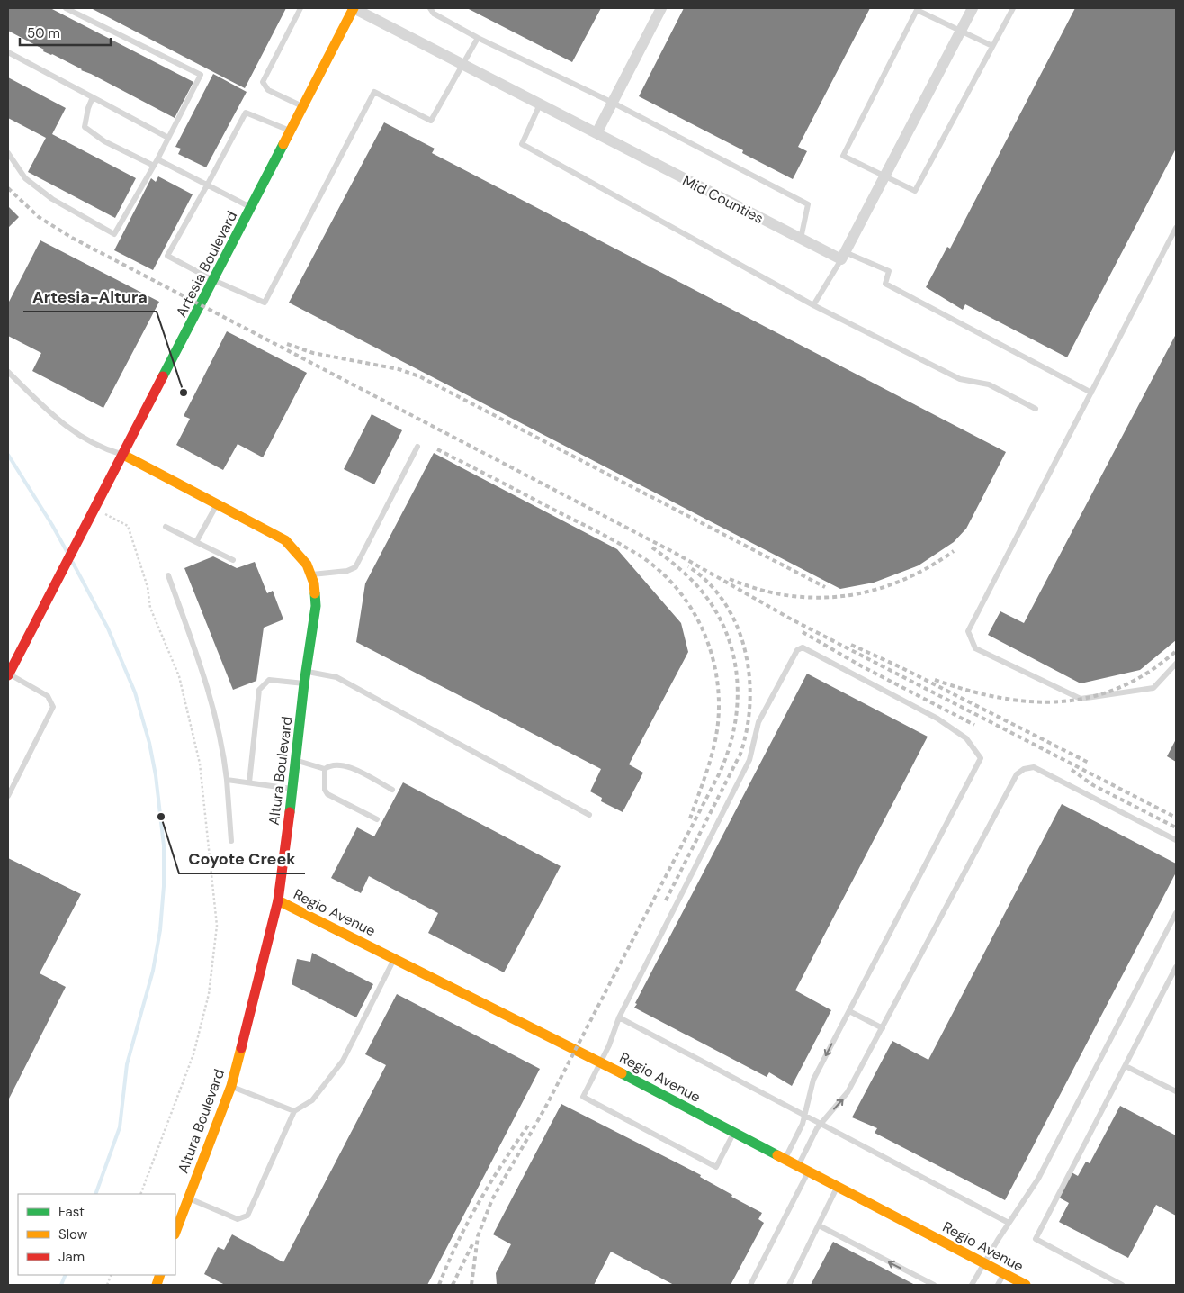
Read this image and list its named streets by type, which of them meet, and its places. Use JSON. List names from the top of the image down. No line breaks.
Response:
{"streets":{"street":["Mid Counties","Artesia Boulevard","Altura Boulevard","Regio Avenue"]},"crossings":[["Mid Counties","Artesia Boulevard"],["Artesia Boulevard","Altura Boulevard"],["Altura Boulevard","Regio Avenue"]],"places":["Artesia-Altura","Coyote Creek"],"legend":["Fast","Slow","Jam"],"scale_bar":"50 m"}
